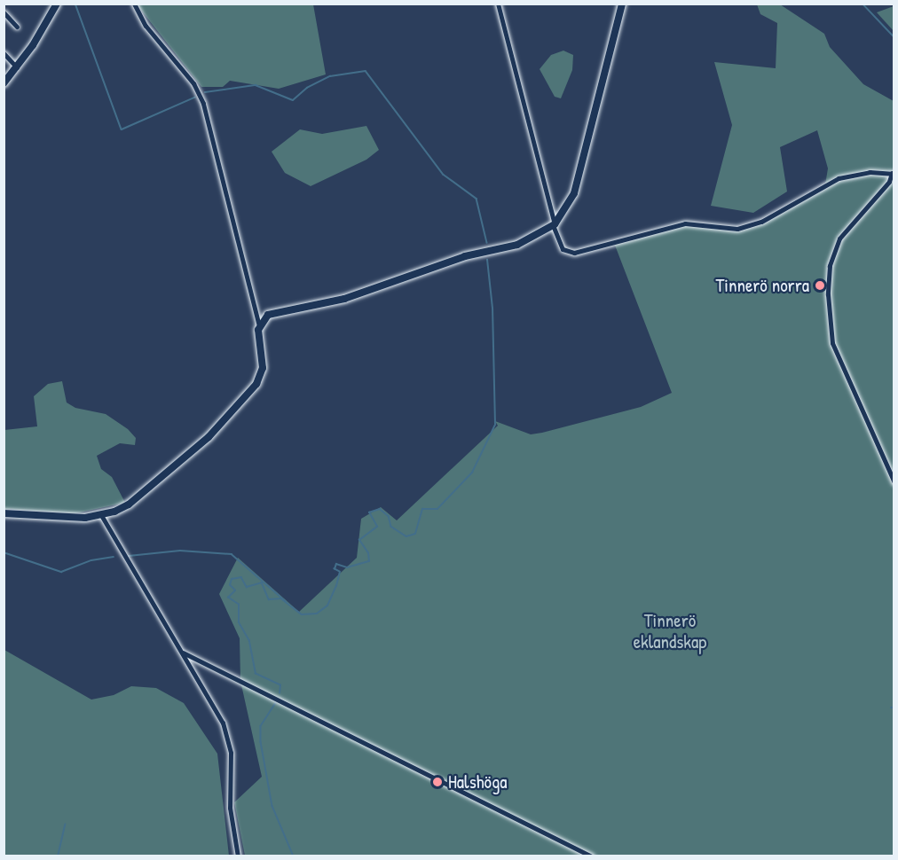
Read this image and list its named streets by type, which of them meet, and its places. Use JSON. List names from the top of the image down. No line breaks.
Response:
{"parks":["Tinnerö eklandskap"],"places":["Tinnerö norra","Halshöga"]}
